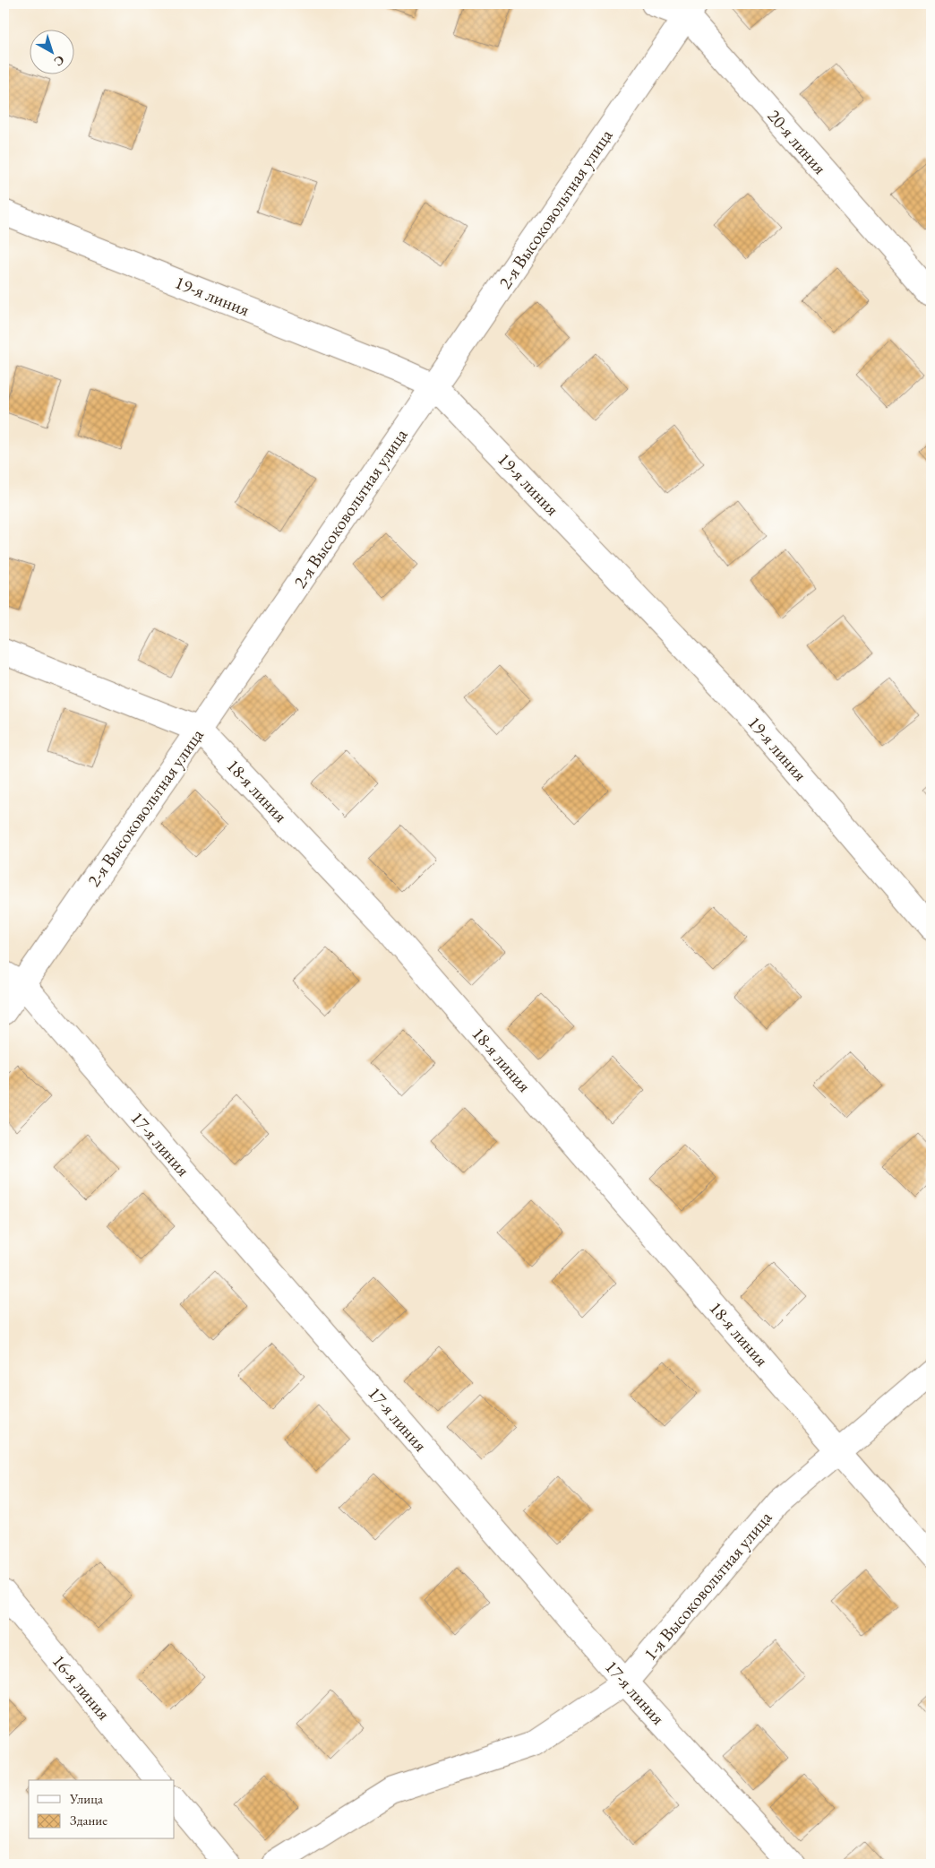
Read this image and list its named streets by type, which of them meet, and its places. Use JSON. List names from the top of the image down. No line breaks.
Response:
{"streets":{"street":["20-я линия","2-я Высоковольтная улица","19-я линия","18-я линия","17-я линия","1-я Высоковольтная улица","16-я линия"]},"crossings":[["20-я линия","2-я Высоковольтная улица"],["2-я Высоковольтная улица","19-я линия"],["2-я Высоковольтная улица","18-я линия"],["2-я Высоковольтная улица","17-я линия"],["18-я линия","1-я Высоковольтная улица"],["17-я линия","1-я Высоковольтная улица"]],"legend":["Улица","Здание"],"north":"bottom right"}
